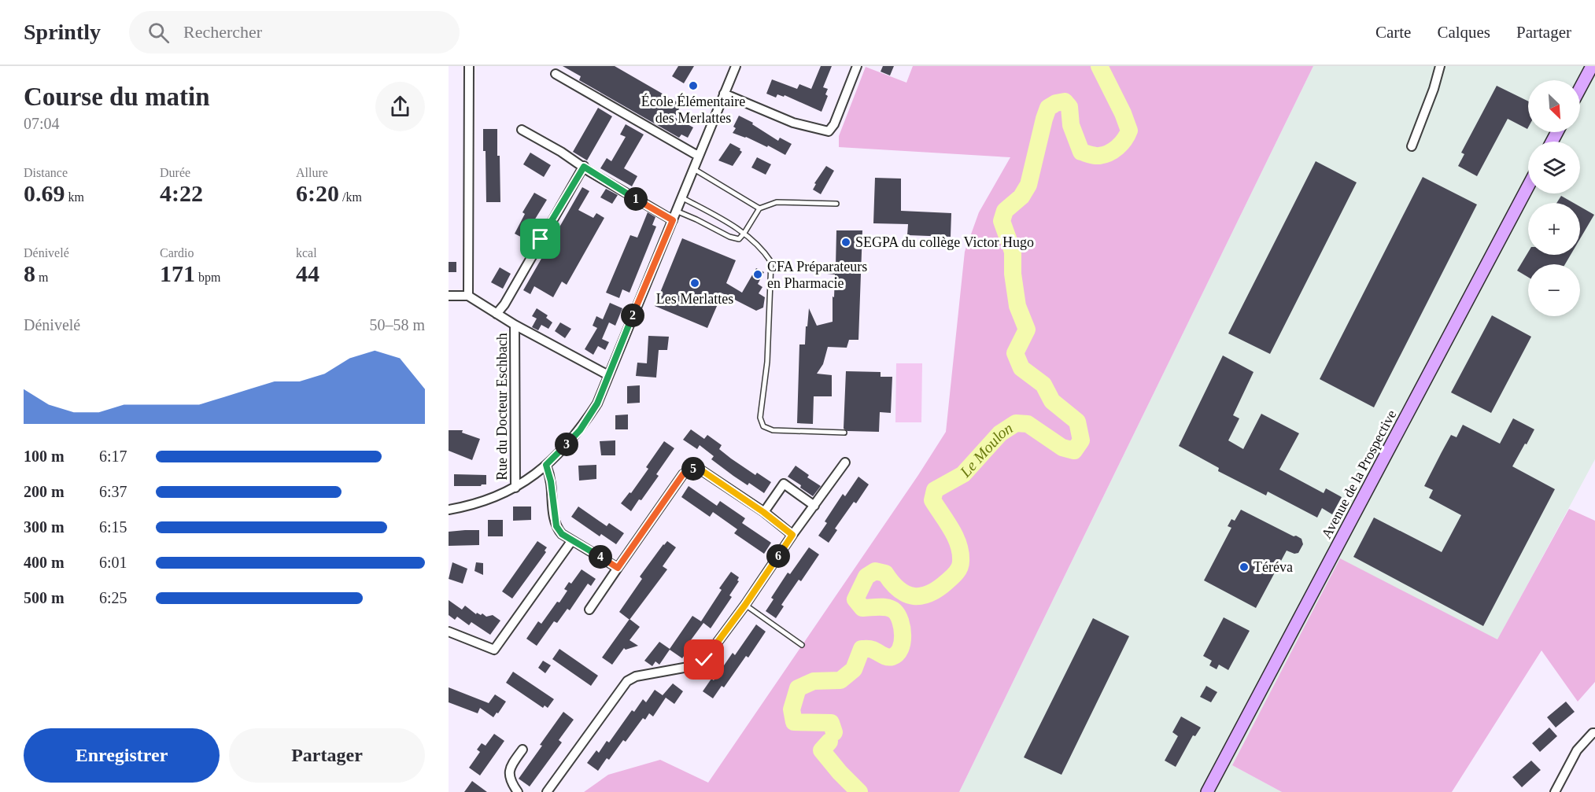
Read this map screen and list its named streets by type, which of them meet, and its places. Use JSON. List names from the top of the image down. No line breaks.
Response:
{"streets":{"main road":["Avenue de la Prospective"],"street":["Rue du Docteur Eschbach"]},"water":["Le Moulon"],"places":["École Élémentaire des Merlattes","SEGPA du collège Victor Hugo","CFA Préparateurs en Pharmacie","Les Merlattes","Téréva"],"north":"bottom right","page":{"header":"Sprintly","search":"Rechercher","nav":["Carte","Calques","Partager"],"heading":["Course du matin","07:04"],"map_buttons":["+","−"],"stats":[["Distance","0.69 km"],["Durée","4:22"],["Allure","6:20 /km"],["Dénivelé","8 m"],["Cardio","171 bpm"],["kcal","44"]],"pins":["1","2","3","5","6","4"],"chart":["Dénivelé","50–58 m"],"list":[{"name":"100 m","note":"6:17"},{"name":"200 m","note":"6:37"},{"name":"300 m","note":"6:15"},{"name":"400 m","note":"6:01"},{"name":"500 m","note":"6:25"}],"buttons":["Enregistrer","Partager"]}}
